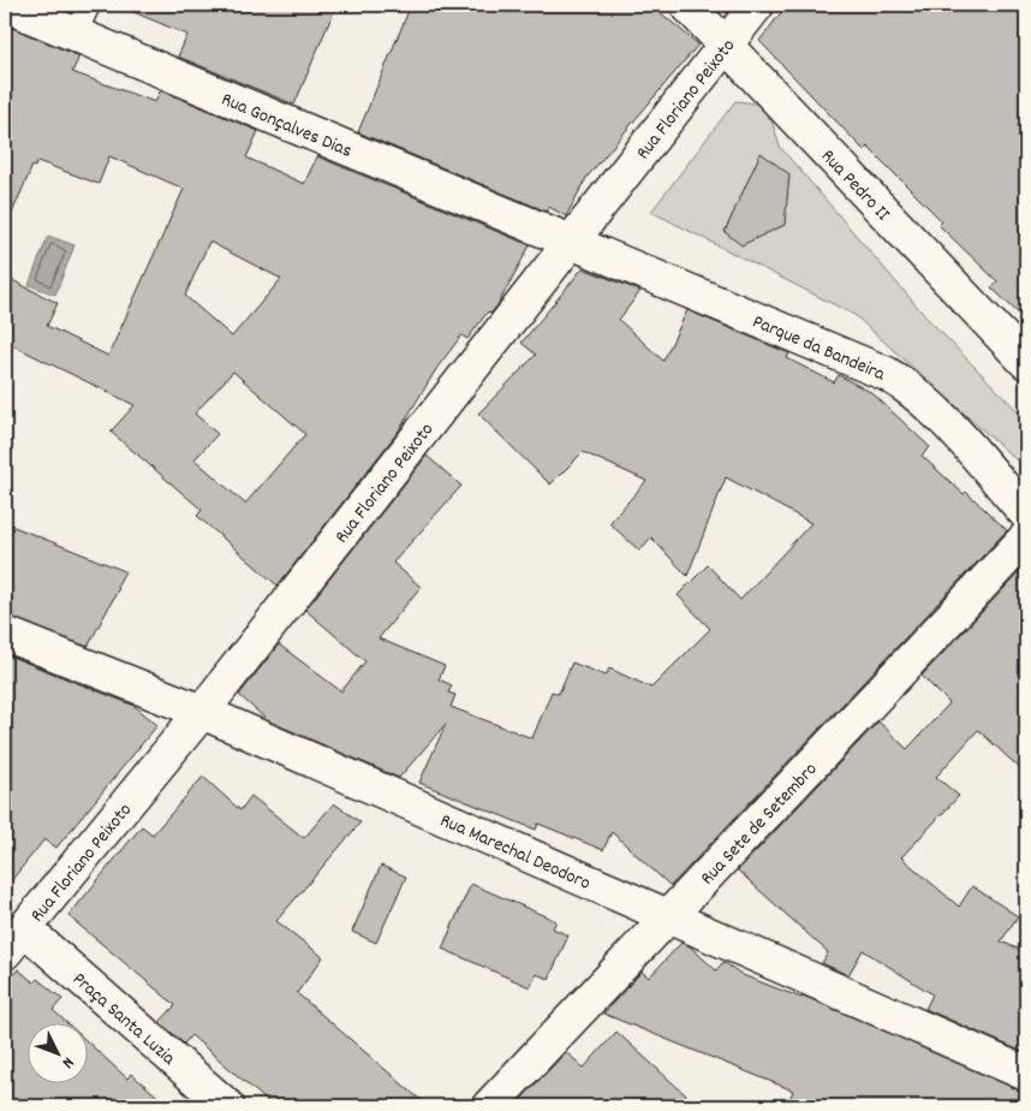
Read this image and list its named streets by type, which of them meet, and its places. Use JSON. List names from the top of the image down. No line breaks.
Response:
{"streets":{"street":["Rua Floriano Peixoto","Rua Gonçalves Dias","Rua Pedro II","Parque da Bandeira","Rua Sete de Setembro","Rua Marechal Deodoro","Praça Santa Luzia"]},"crossings":[["Rua Floriano Peixoto","Rua Gonçalves Dias"],["Rua Floriano Peixoto","Rua Pedro II"],["Rua Floriano Peixoto","Parque da Bandeira"],["Rua Floriano Peixoto","Rua Marechal Deodoro"],["Rua Floriano Peixoto","Praça Santa Luzia"],["Rua Gonçalves Dias","Parque da Bandeira"],["Rua Sete de Setembro","Rua Marechal Deodoro"]],"north":"bottom right"}
